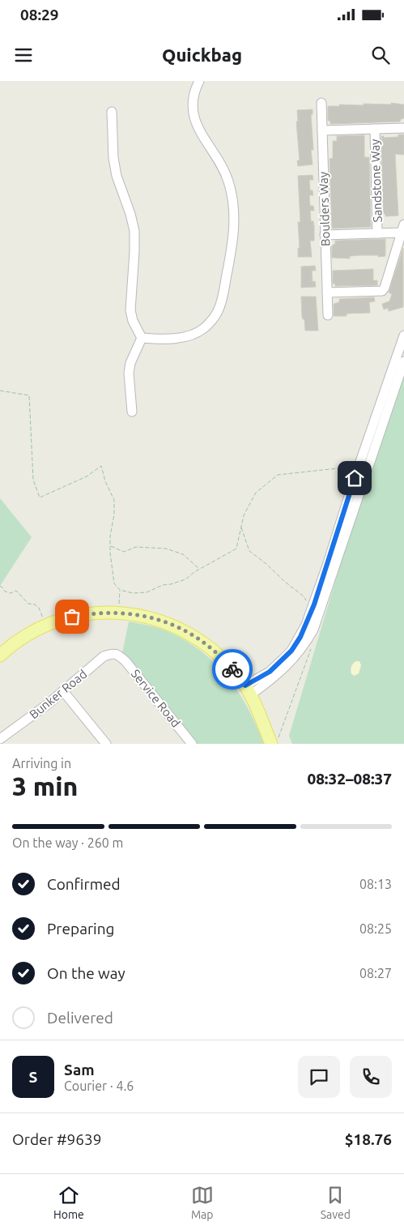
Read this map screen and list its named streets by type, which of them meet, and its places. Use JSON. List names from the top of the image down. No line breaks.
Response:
{"streets":{"street":["Sandstone Way","Boulders Way","Bunker Road","Service Road"]},"crossings":[["Bunker Road","Service Road"]],"page":{"status":"08:29","header":"Quickbag","heading":["3 min","Arriving in","08:32–08:37"],"panel":["Sam","Courier · 4.6","Order #9639","$18.76"],"bar":"On the way · 260 m","list":[["Confirmed","08:13"],["Preparing","08:25"],["On the way","08:27"],"Delivered"],"round":"S","tabs":["Home","Map","Saved"]}}
